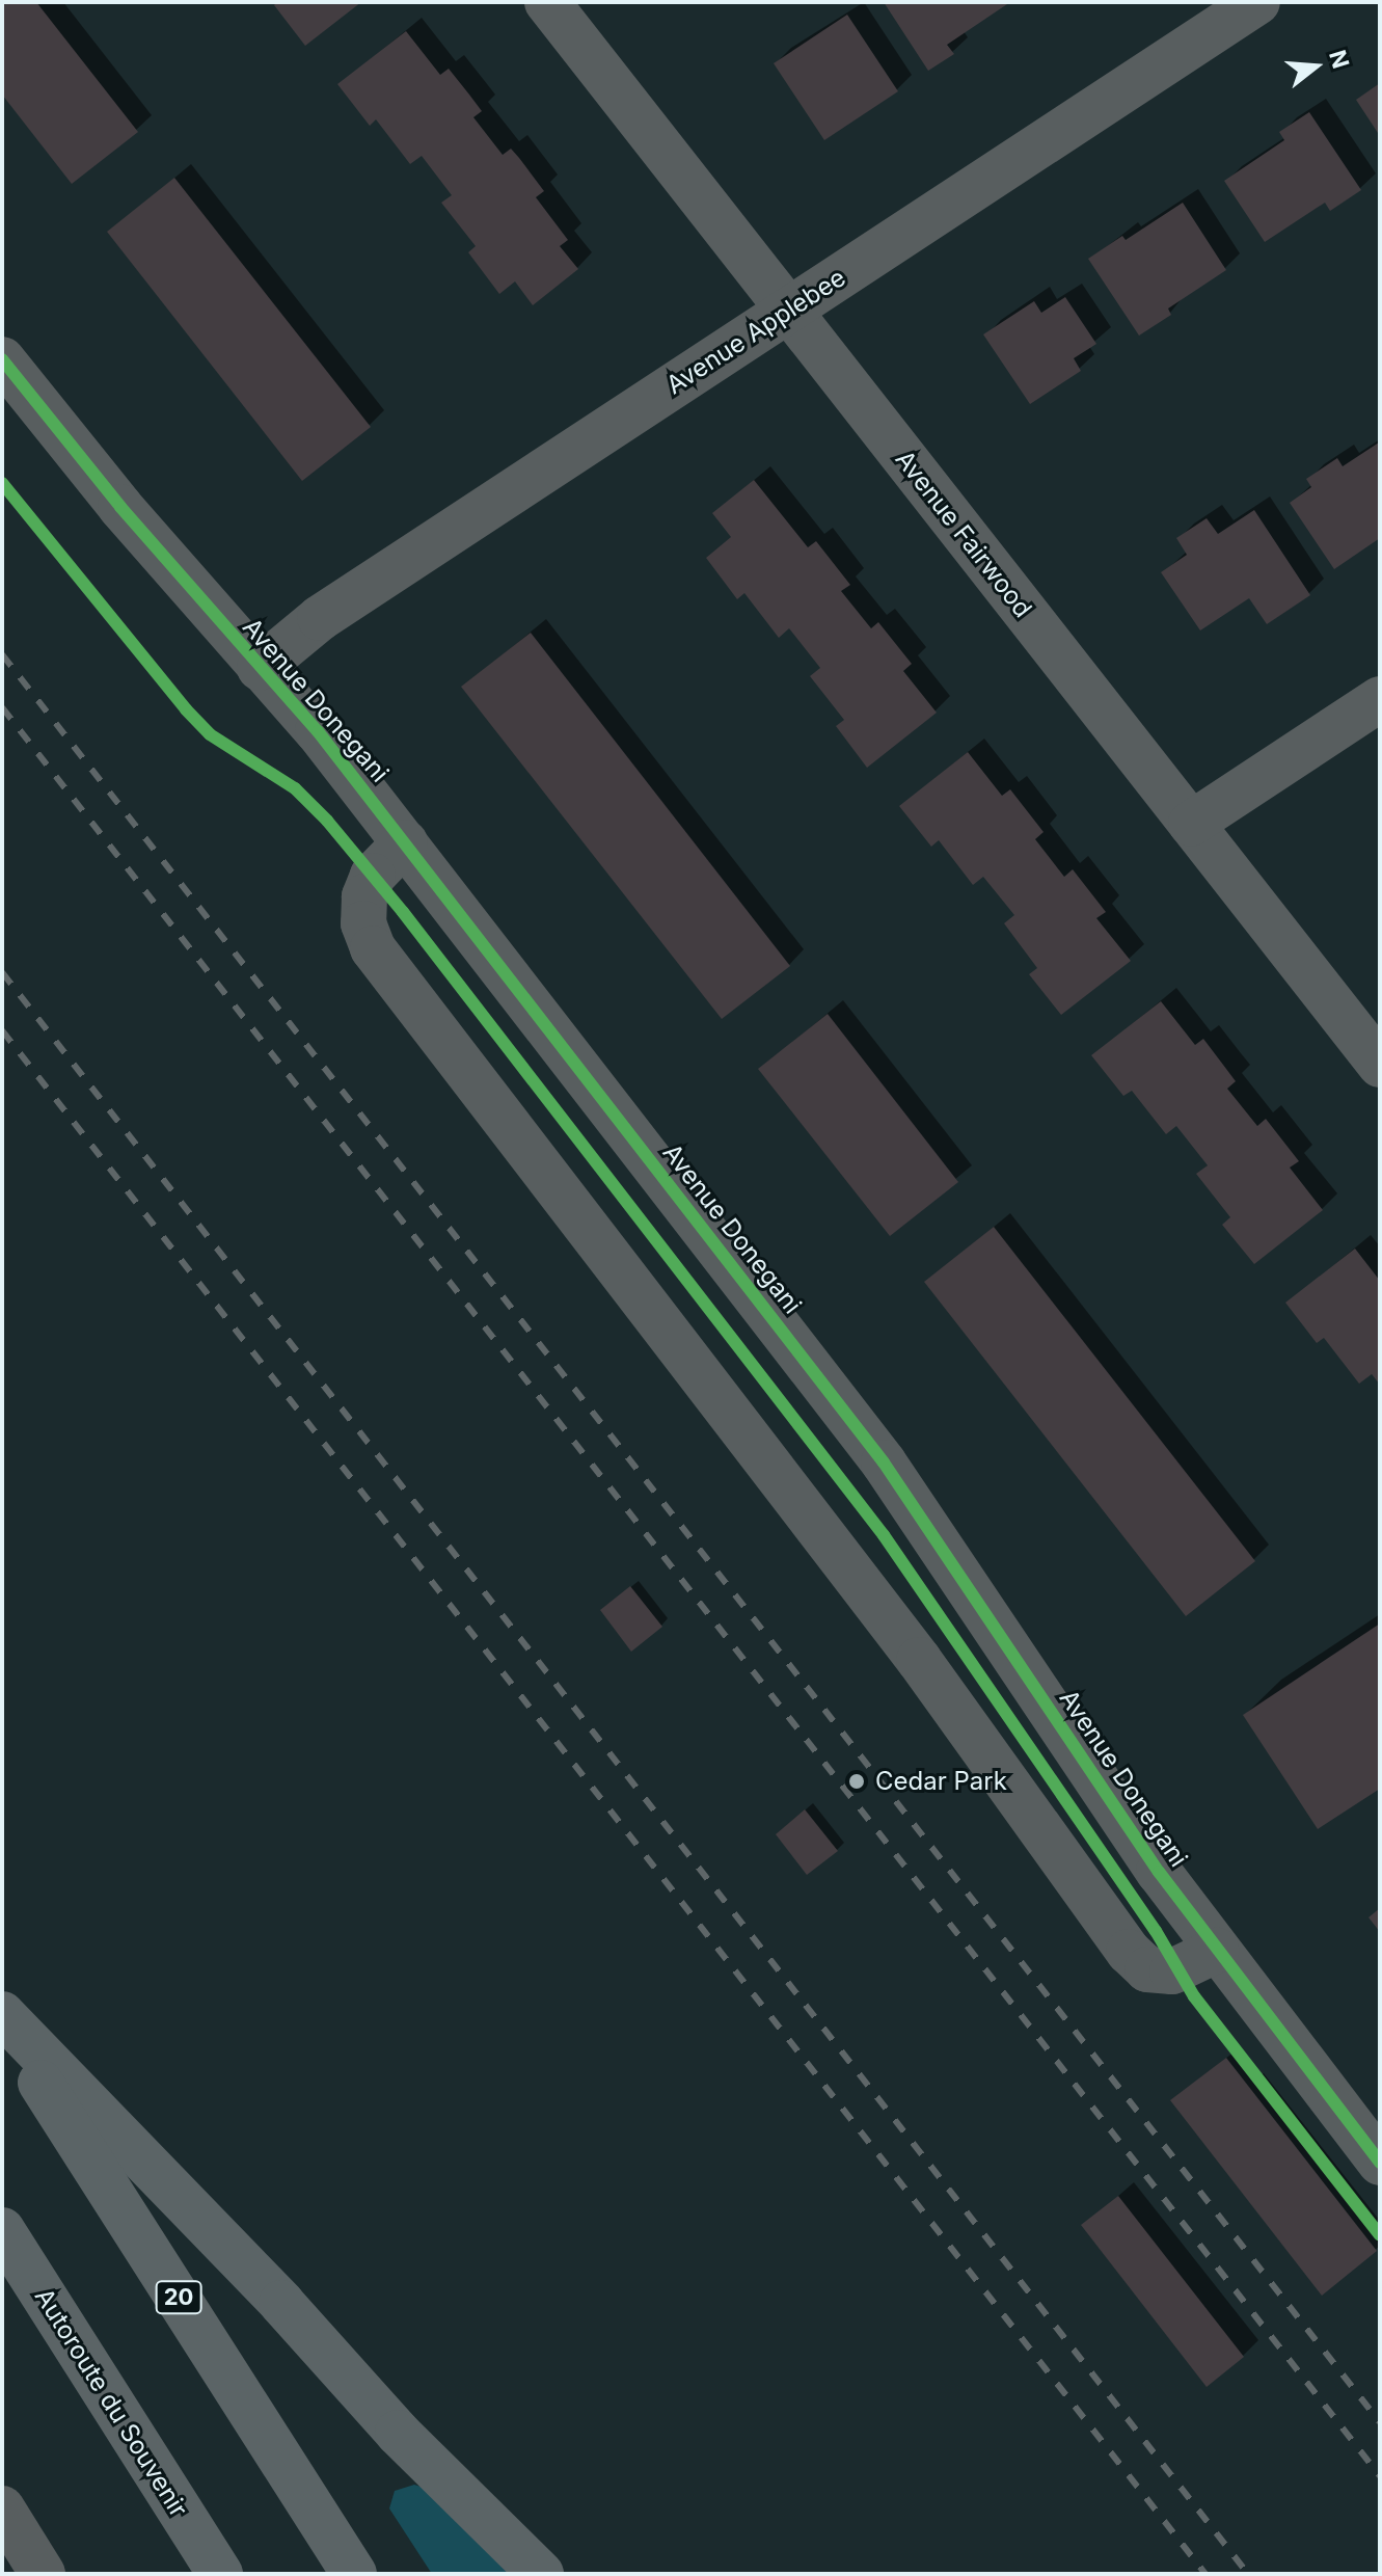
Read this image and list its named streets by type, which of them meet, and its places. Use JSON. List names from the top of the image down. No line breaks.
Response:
{"streets":{"highway":["20","Autoroute du Souvenir"],"street":["Avenue Applebee","Avenue Fairwood","Avenue Donegani"]},"crossings":[["Avenue Applebee","Avenue Fairwood"],["Avenue Applebee","Avenue Donegani"]],"places":["Cedar Park"],"north":"right"}
